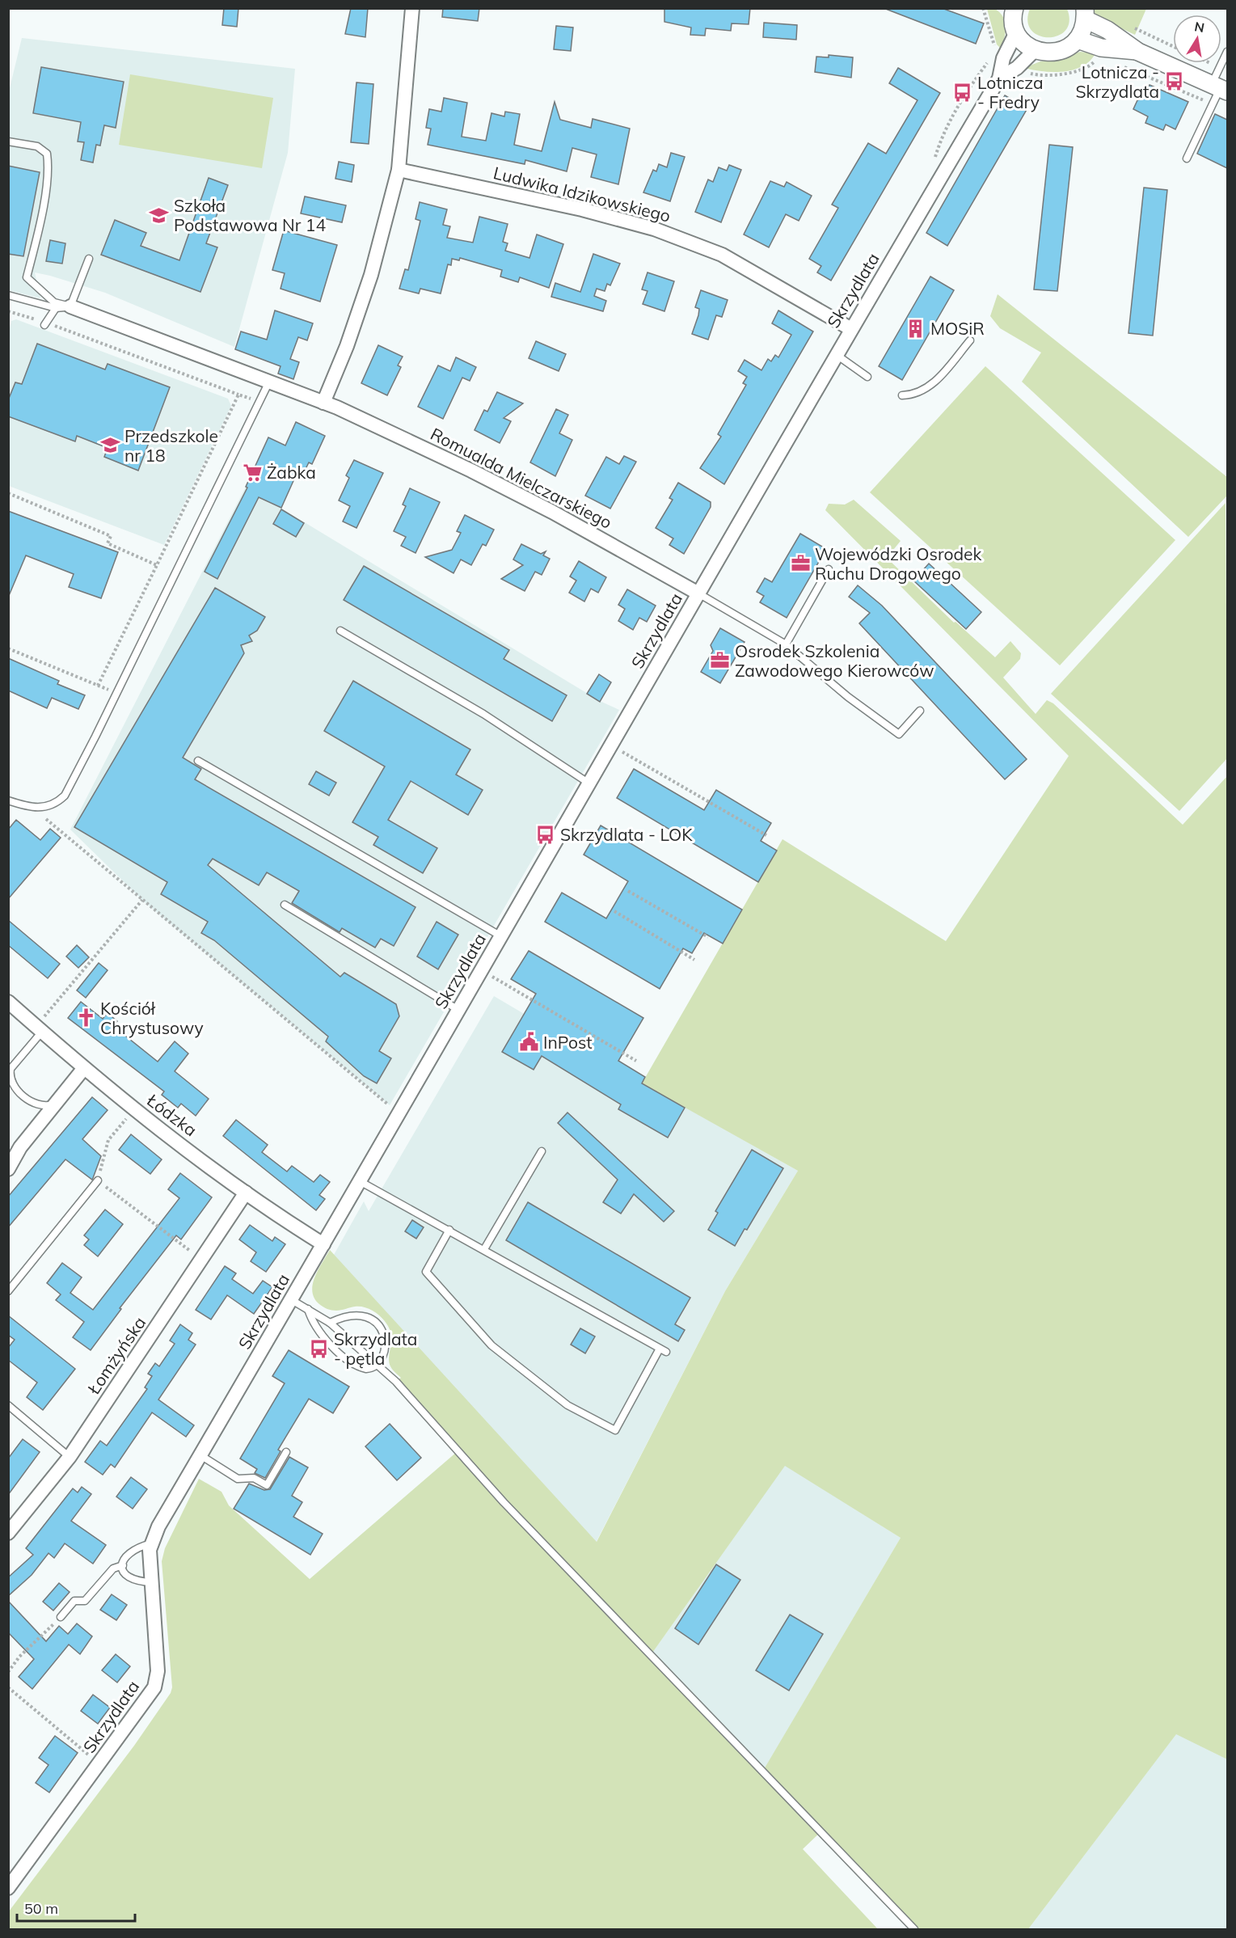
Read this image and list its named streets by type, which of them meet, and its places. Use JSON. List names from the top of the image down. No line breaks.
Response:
{"streets":{"street":["Ludwika Idzikowskiego","Skrzydlata","Romualda Mielczarskiego","Łódzka","Łomżyńska"]},"crossings":[["Ludwika Idzikowskiego","Skrzydlata"],["Skrzydlata","Romualda Mielczarskiego"],["Skrzydlata","Łódzka"],["Łódzka","Łomżyńska"]],"places":{"bus stop":["Lotnicza - Skrzydlata","Lotnicza - Fredry","Skrzydlata - LOK","Skrzydlata - pętla"],"school or university":["Szkoła Podstawowa Nr 14","Przedszkole nr 18"],"building":["MOSiR"],"supermarket":["Żabka"],"office":["Wojewódzki Osrodek Ruchu Drogowego","Osrodek Szkolenia Zawodowego Kierowców"],"church":["Kościół Chrystusowy"],"public building":["InPost"]},"scale_bar":"50 m","north":"top"}
